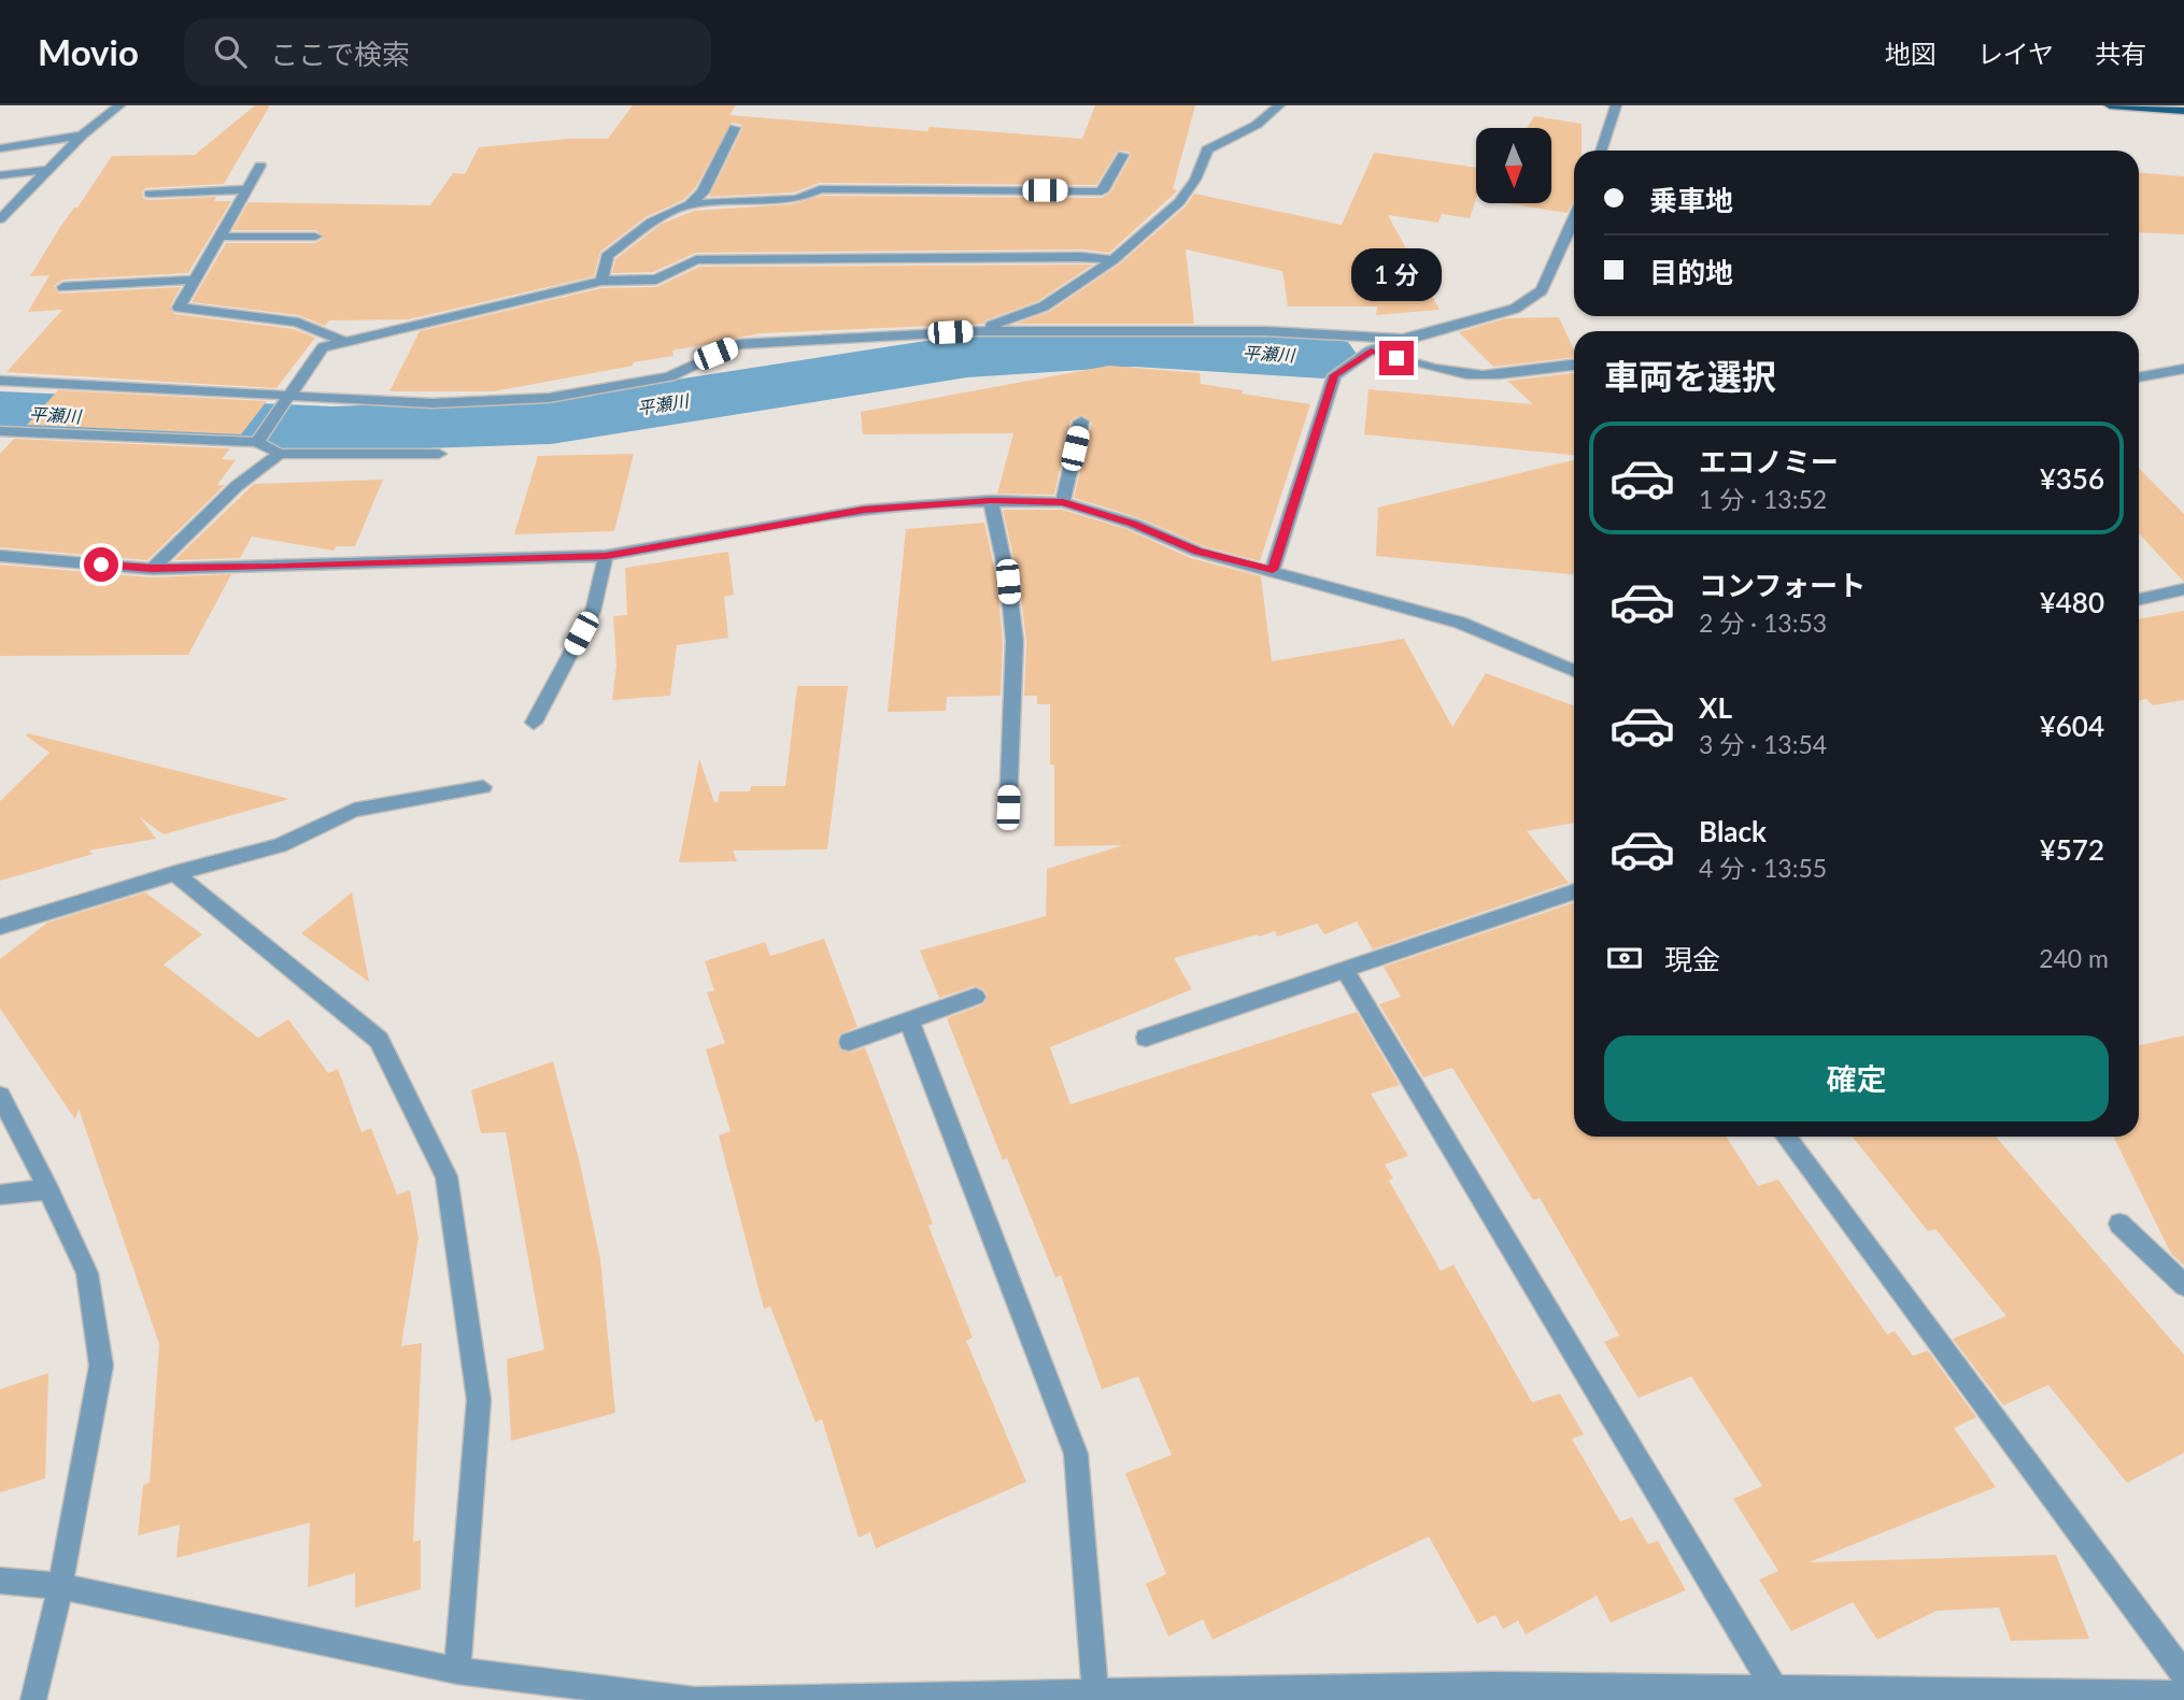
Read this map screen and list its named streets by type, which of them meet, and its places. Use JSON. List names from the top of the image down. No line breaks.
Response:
{"water":["平瀬川"],"north":"bottom","page":{"header":"Movio","search":"ここで検索","nav":["地図","レイヤ","共有"],"banner":["乗車地","目的地"],"bubble":"1 分","heading":"車両を選択","list":[{"name":"エコノミー","note":"1 分 · 13:52","value":"¥356"},{"name":"コンフォート","note":"2 分 · 13:53","value":"¥480"},{"name":"XL","note":"3 分 · 13:54","value":"¥604"},{"name":"Black","note":"4 分 · 13:55","value":"¥572"}],"pay":["現金","240 m"],"buttons":"確定"}}
